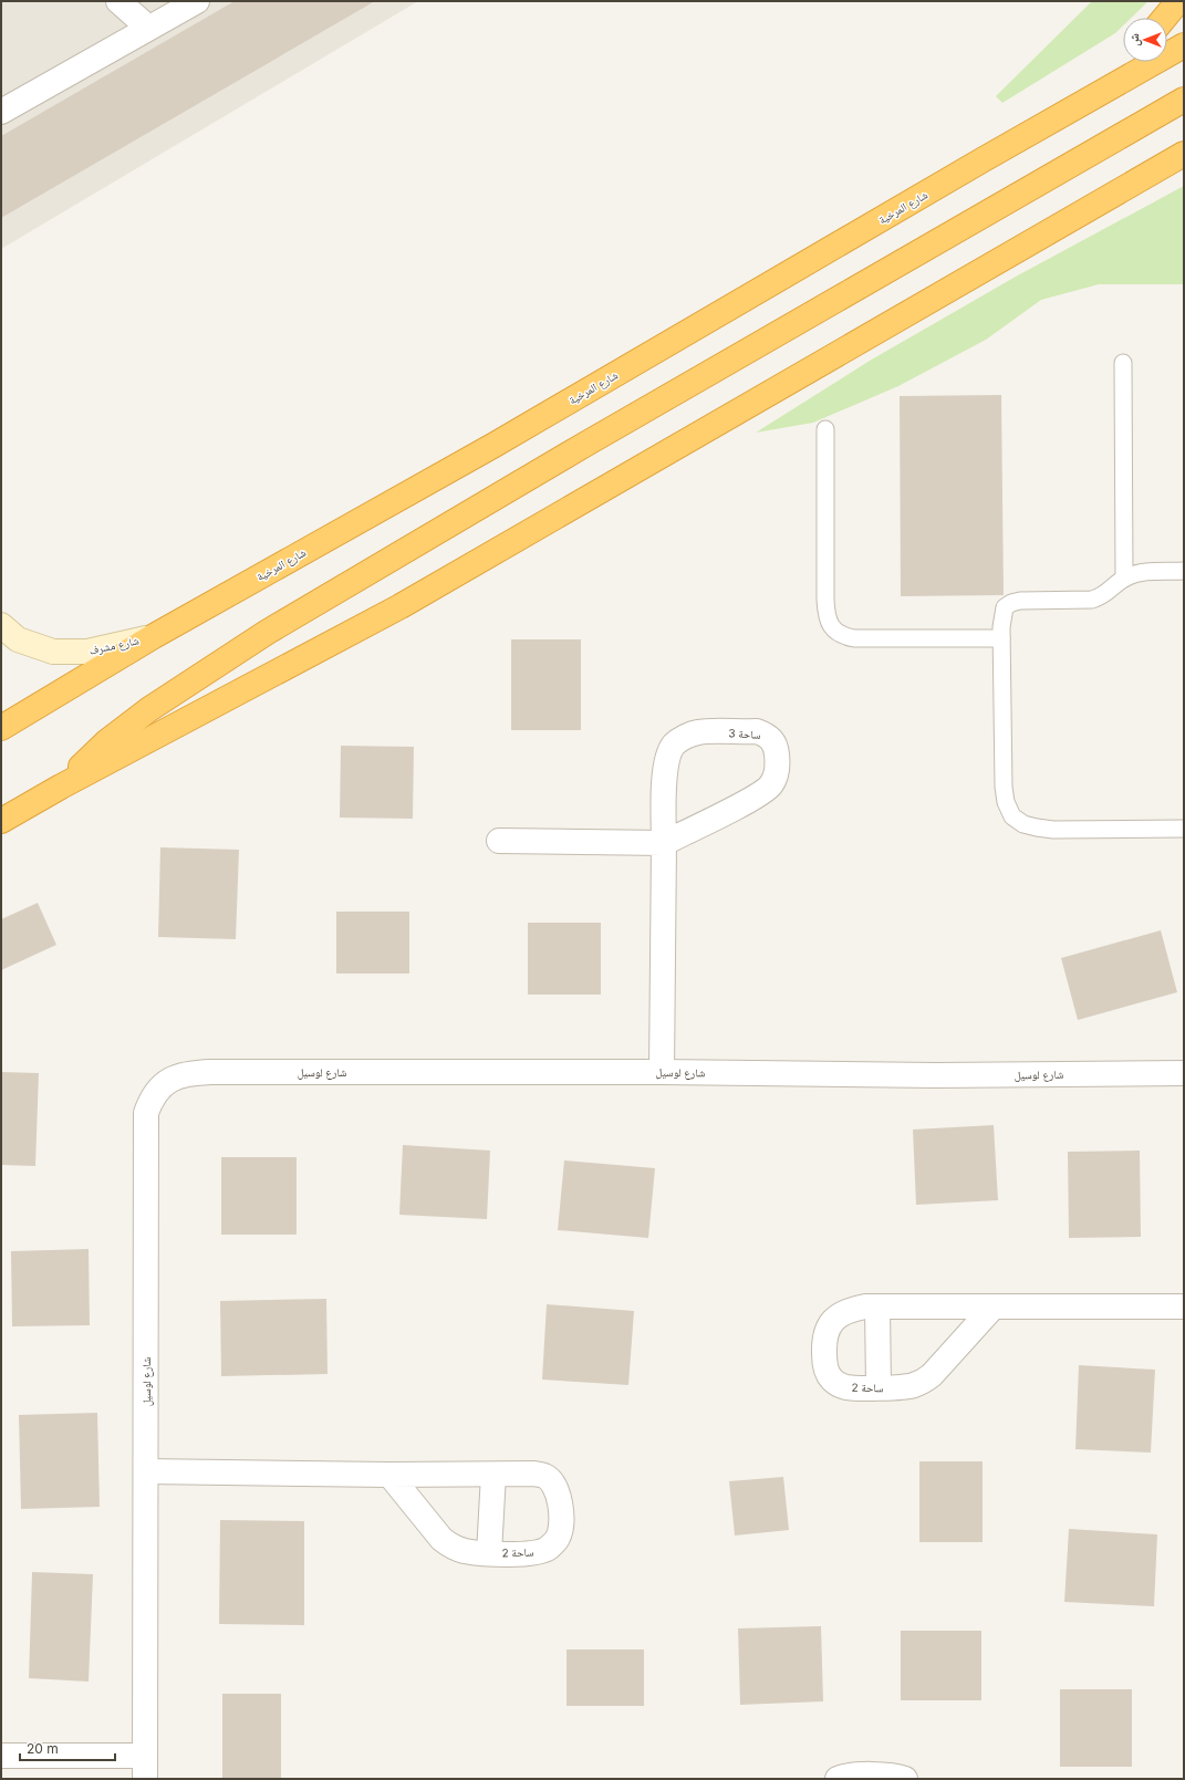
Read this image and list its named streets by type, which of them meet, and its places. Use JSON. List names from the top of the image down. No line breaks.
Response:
{"streets":{"highway":["شارع المرخية"],"street":["شارع مشرف","ساحة 3","شارع لوسيل","ساحة 2"]},"crossings":[["شارع المرخية","شارع مشرف"],["ساحة 3","شارع لوسيل"],["شارع لوسيل","ساحة 2"]],"scale_bar":"20 m","north":"left"}
